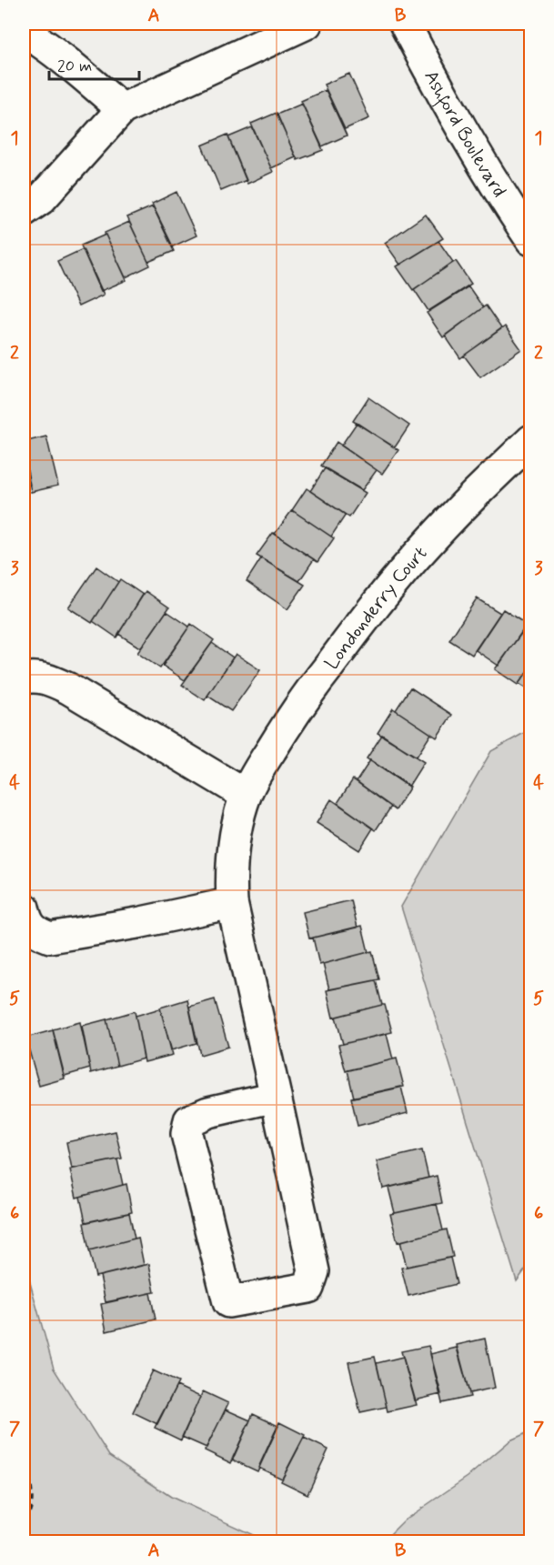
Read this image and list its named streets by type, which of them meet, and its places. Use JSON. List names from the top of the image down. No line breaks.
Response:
{"streets":{"street":["Ashford Boulevard","Londonderry Court"]},"scale_bar":"20 m","grid":{"columns":["A","B"],"rows":["1","2","3","4","5","6","7"]}}
